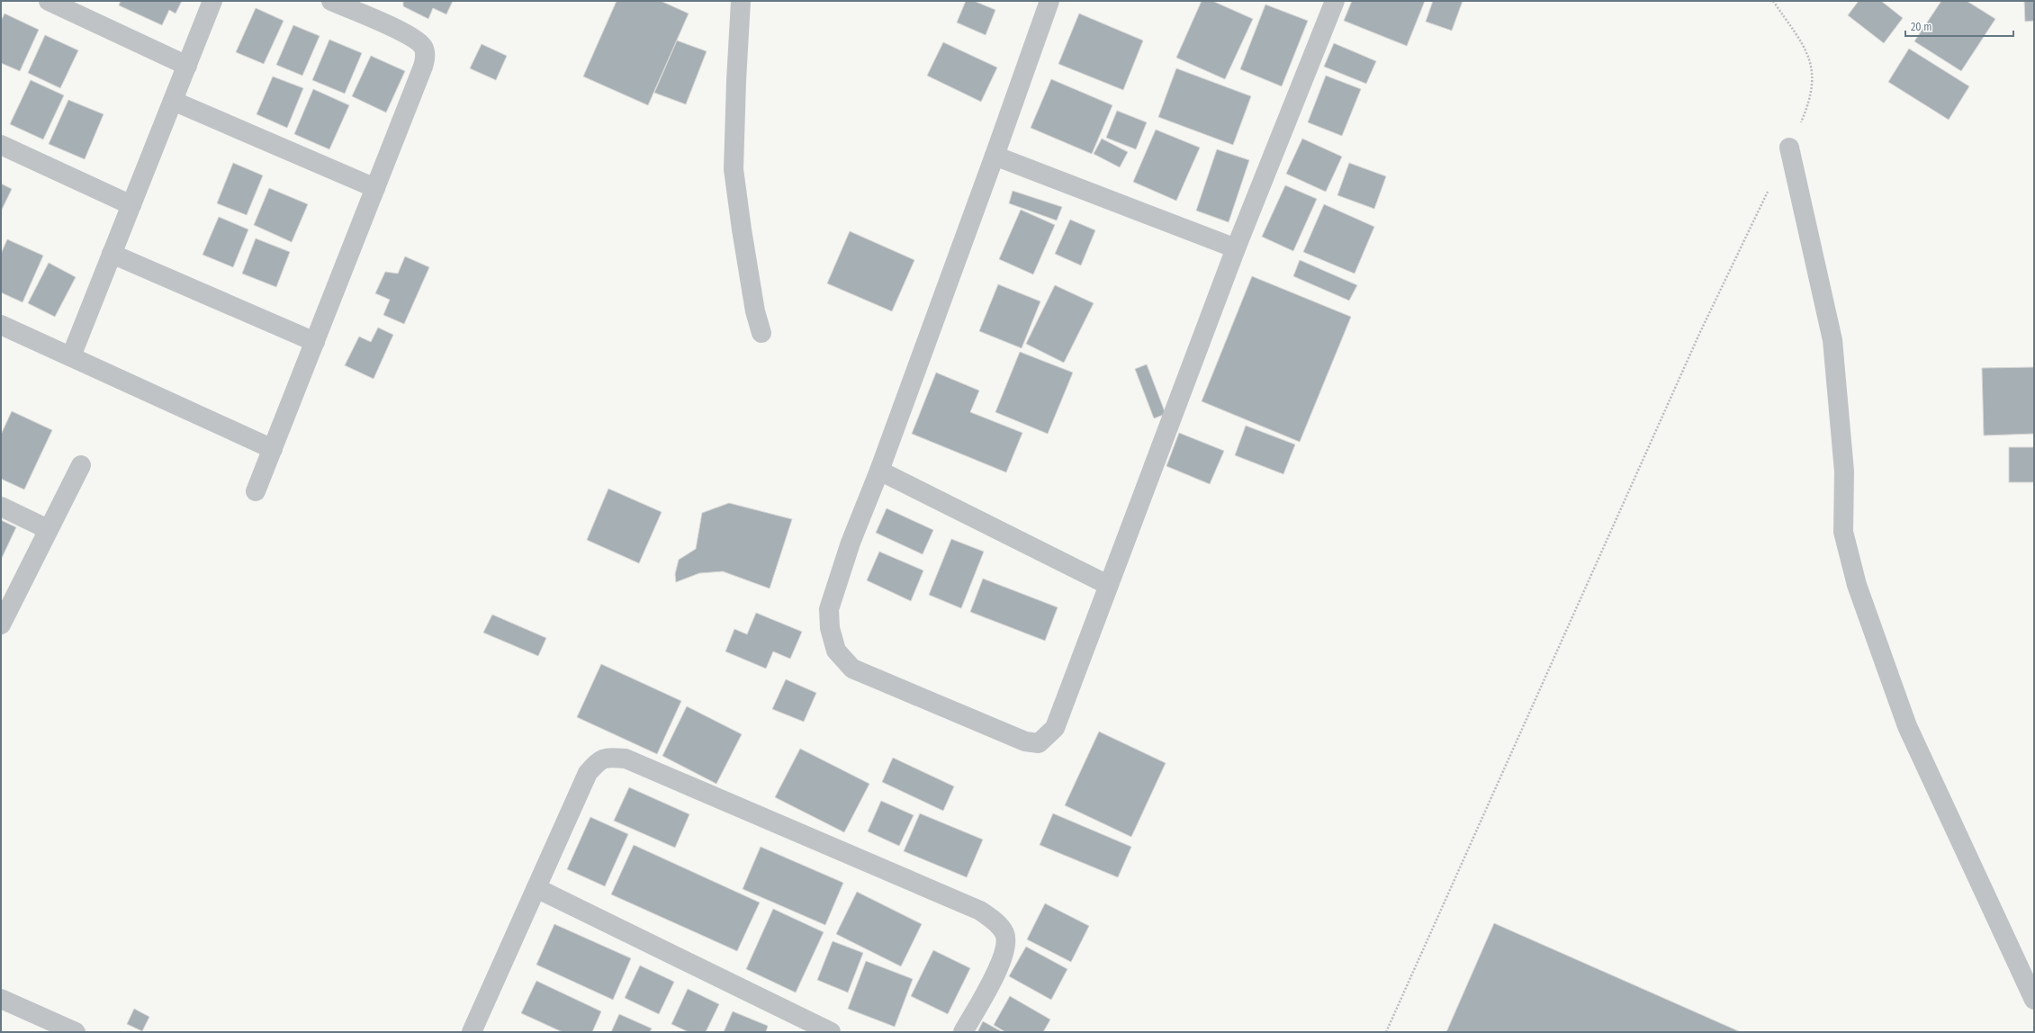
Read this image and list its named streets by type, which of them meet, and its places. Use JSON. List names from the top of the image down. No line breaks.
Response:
{"scale_bar":"20 m"}
